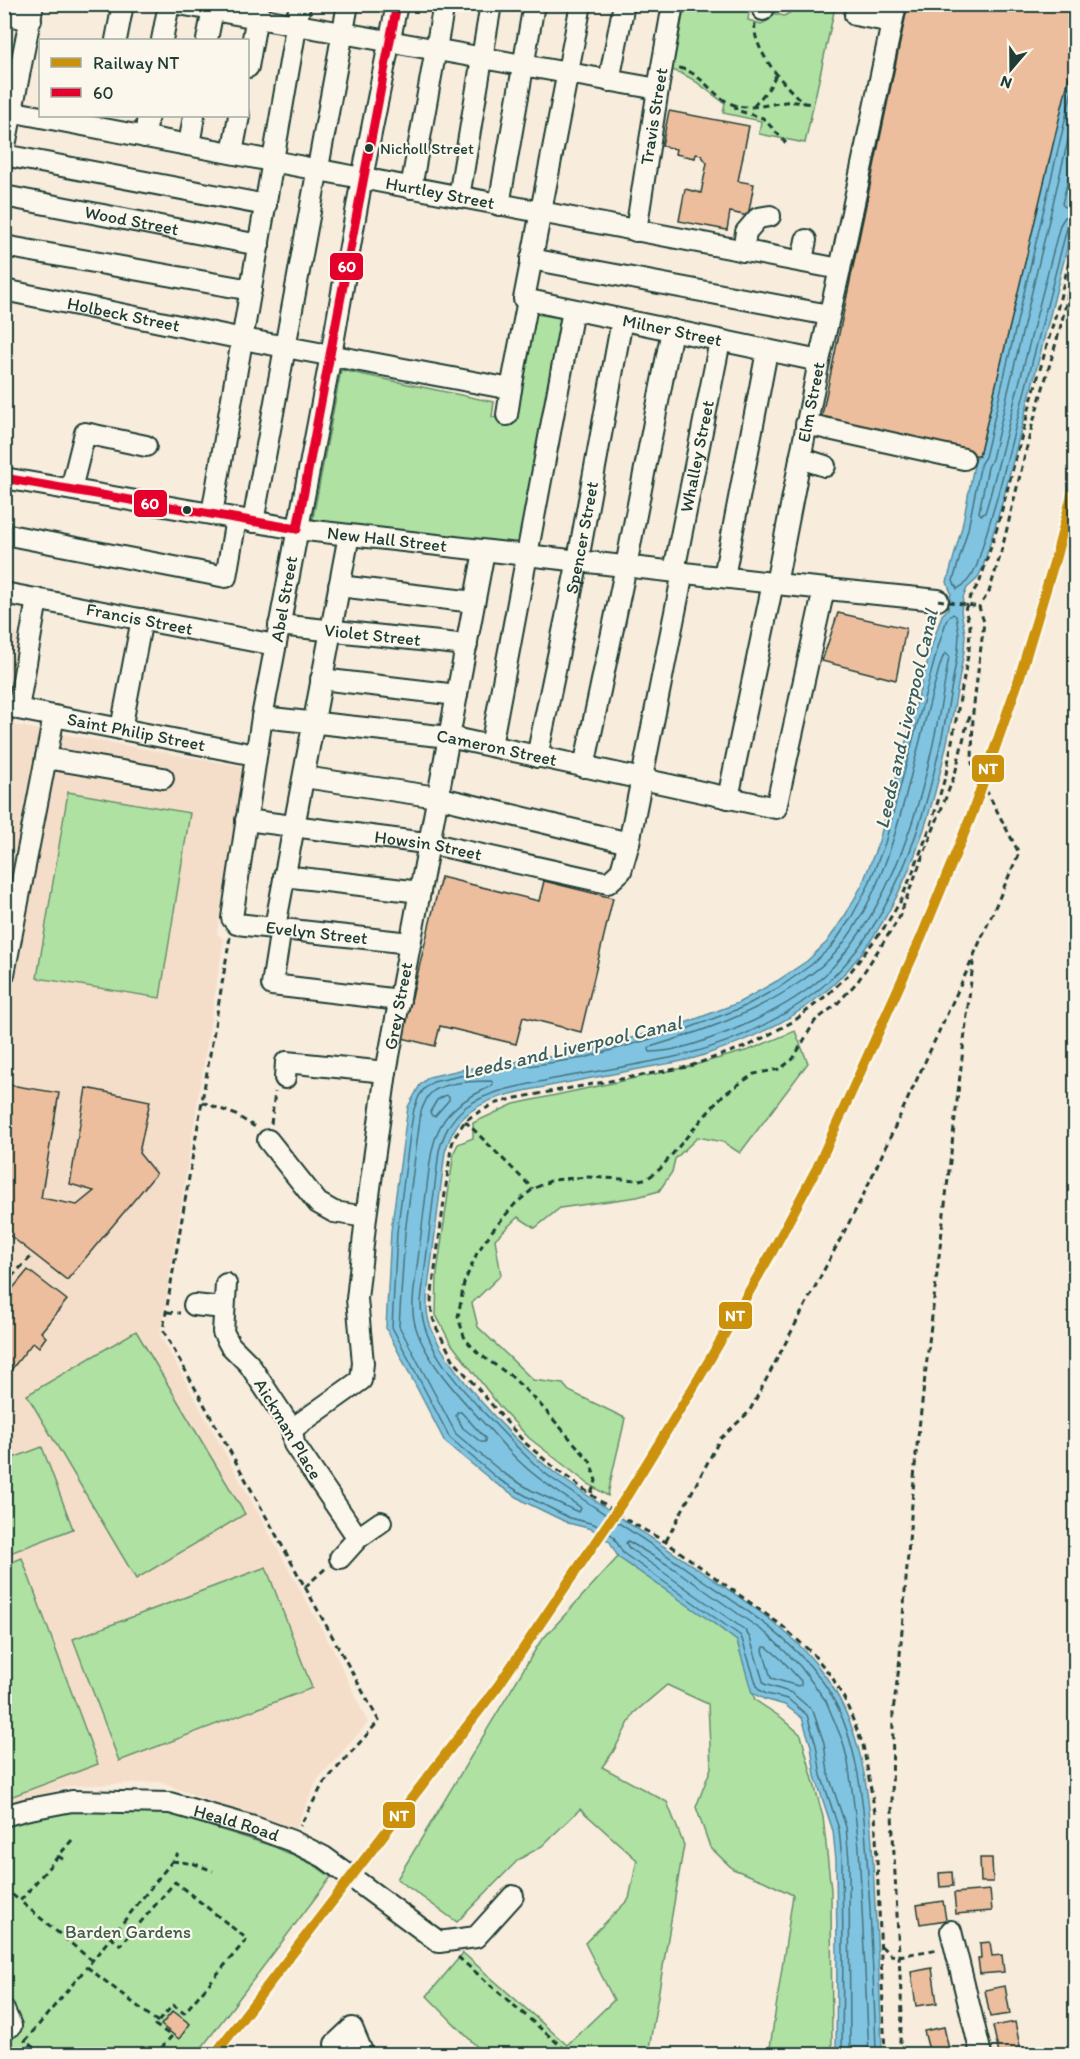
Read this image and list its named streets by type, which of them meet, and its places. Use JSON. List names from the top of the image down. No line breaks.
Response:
{"streets":{"street":["Travis Street","Hurtley Street","Wood Street","Holbeck Street","Milner Street","Elm Street","Whalley Street","Spencer Street","New Hall Street","Abel Street","Francis Street","Violet Street","Saint Philip Street","Cameron Street","Howsin Street","Evelyn Street","Grey Street","Aickman Place","Heald Road"]},"crossings":[["Travis Street","Hurtley Street"],["Hurtley Street","Elm Street"],["Hurtley Street","Abel Street"],["Holbeck Street","Abel Street"],["Milner Street","Elm Street"],["Milner Street","Whalley Street"],["Milner Street","Spencer Street"],["Elm Street","New Hall Street"],["Elm Street","Cameron Street"],["Whalley Street","New Hall Street"],["Whalley Street","Cameron Street"],["Whalley Street","Howsin Street"],["Spencer Street","New Hall Street"],["Spencer Street","Cameron Street"],["New Hall Street","Abel Street"],["New Hall Street","Cameron Street"],["New Hall Street","Grey Street"],["Abel Street","Francis Street"],["Abel Street","Violet Street"],["Abel Street","Saint Philip Street"],["Abel Street","Cameron Street"],["Abel Street","Howsin Street"],["Abel Street","Evelyn Street"],["Francis Street","Saint Philip Street"],["Violet Street","Grey Street"],["Cameron Street","Grey Street"],["Howsin Street","Grey Street"],["Evelyn Street","Grey Street"],["Grey Street","Aickman Place"]],"water":["Leeds and Liverpool Canal"],"parks":["Barden Gardens"],"places":["Nicholl Street"],"lines":["transit line 60","rail line NT"],"legend":["Railway NT","60"],"north":"bottom"}
